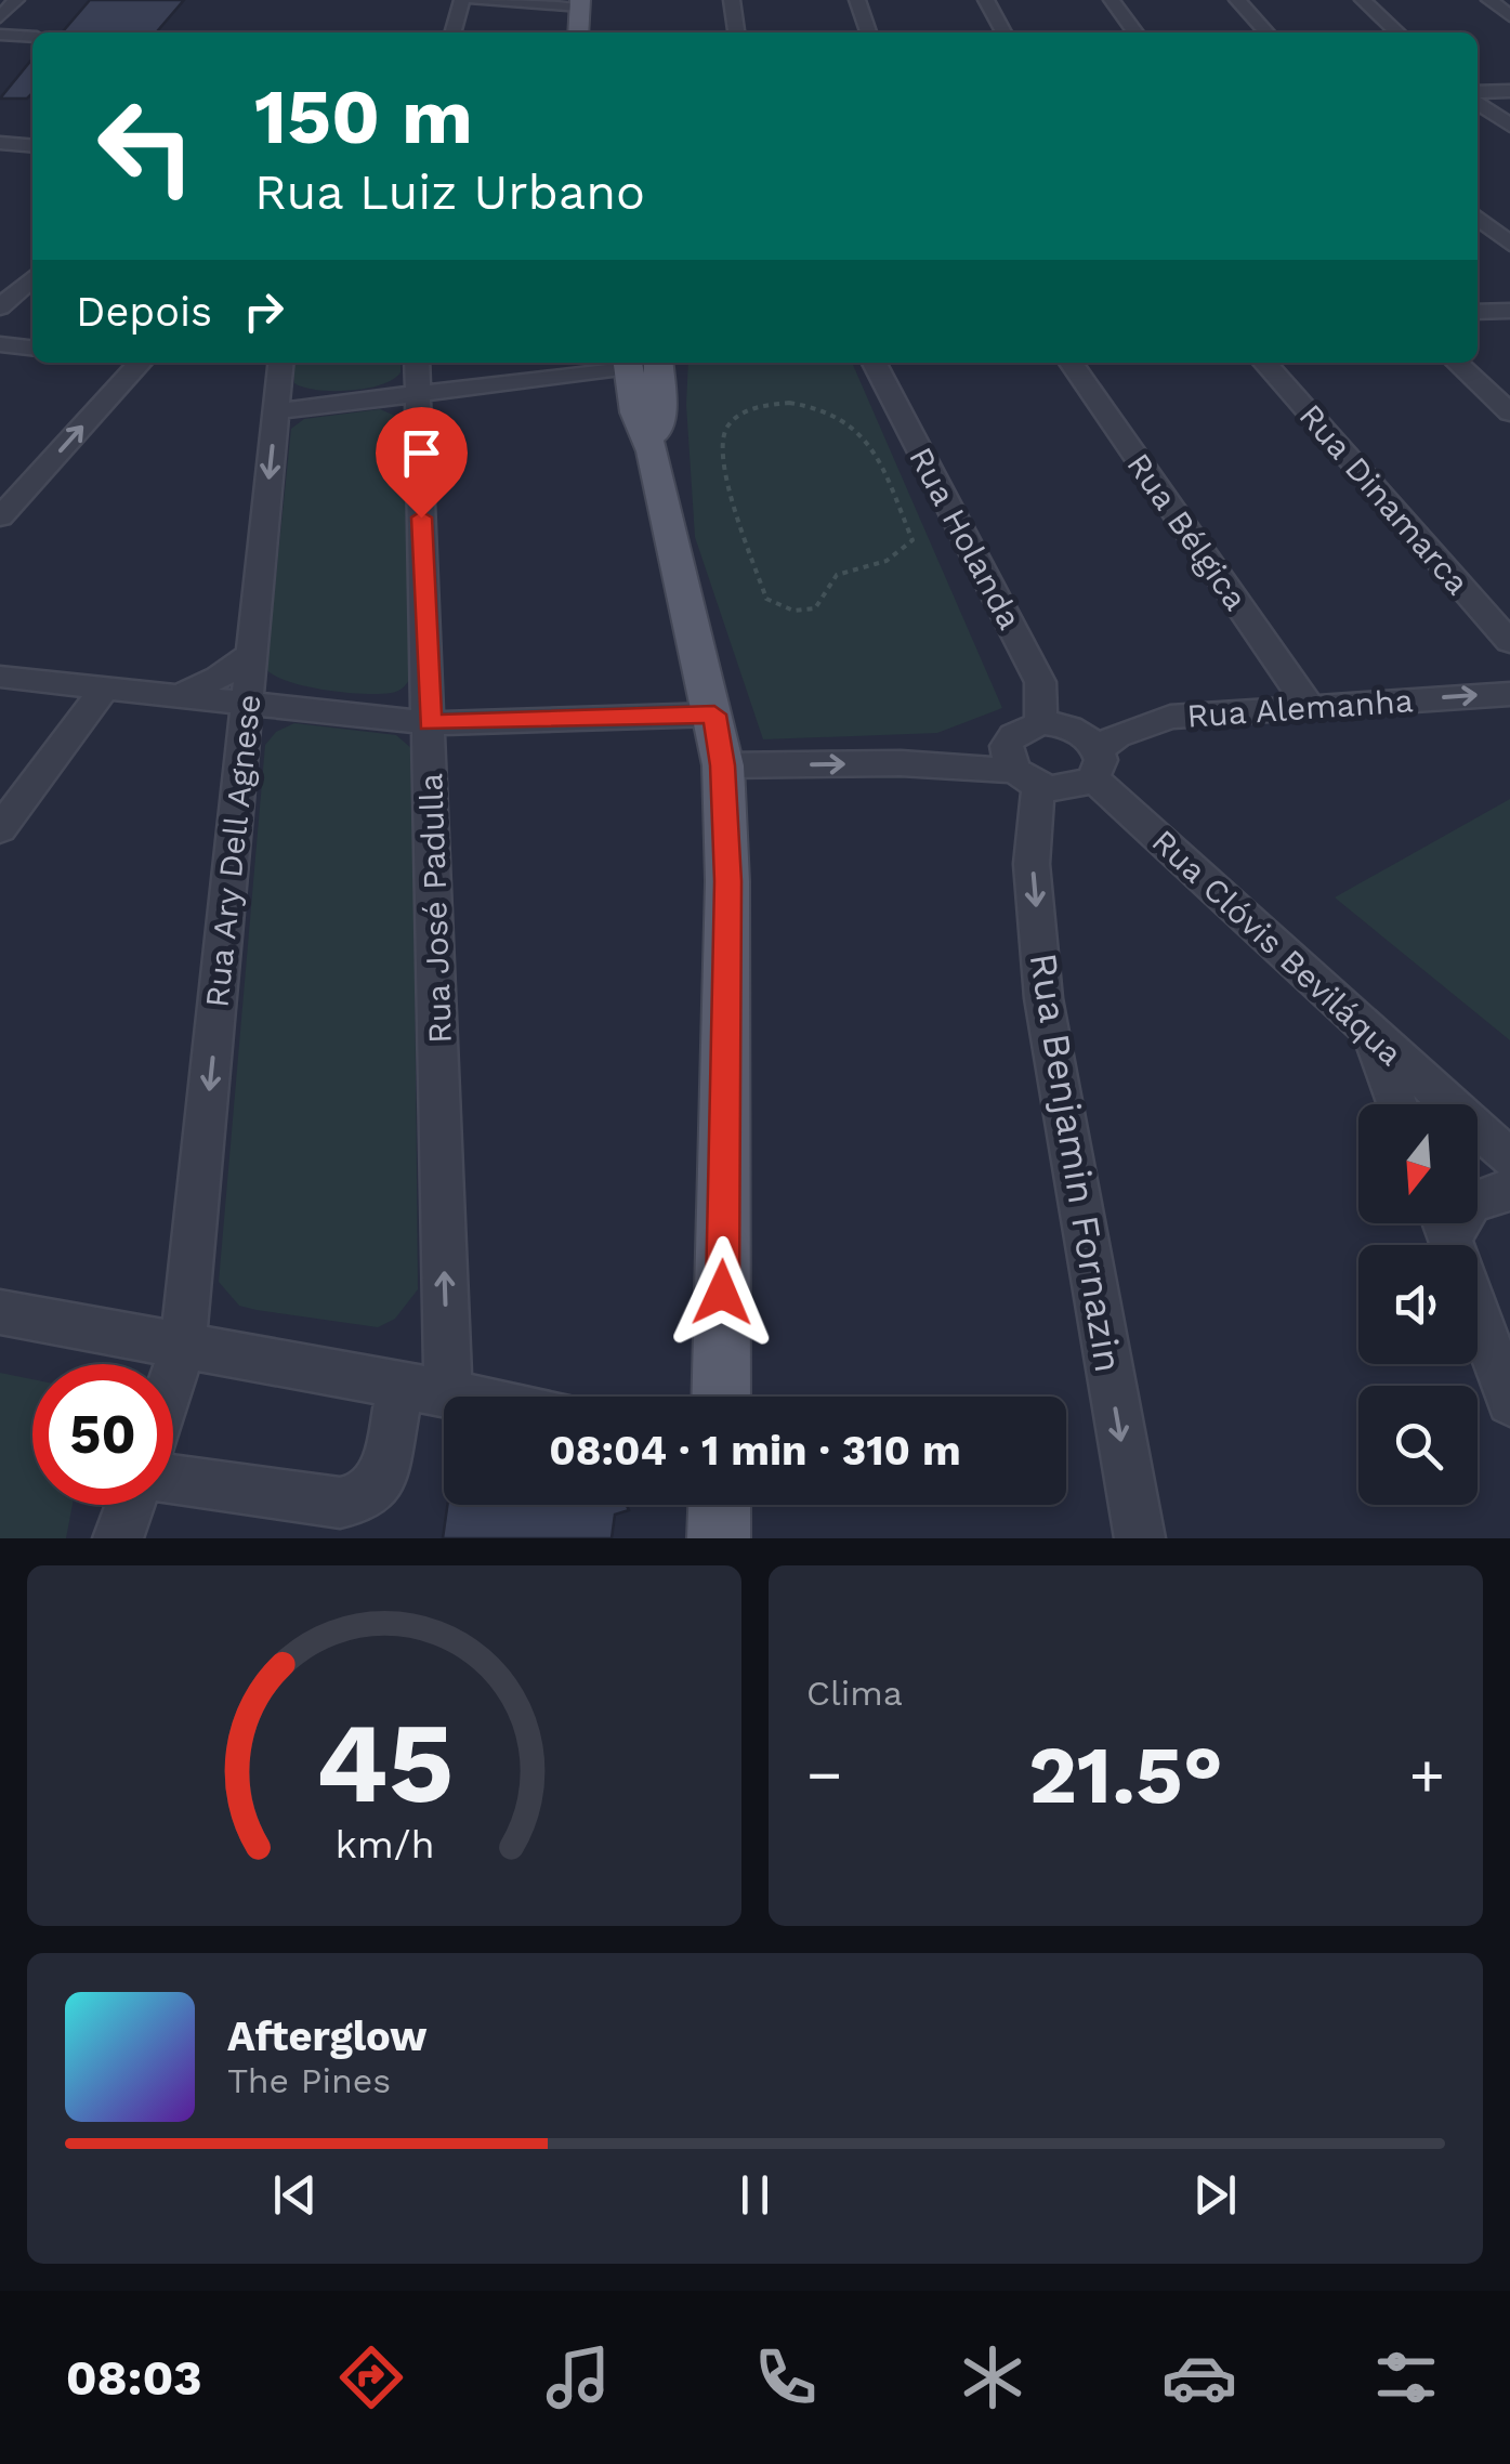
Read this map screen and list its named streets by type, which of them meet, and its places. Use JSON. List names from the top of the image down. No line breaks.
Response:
{"streets":{"street":["Rua Dinamarca","Rua Bélgica","Rua Holanda","Rua Alemanha","Rua Ary Dell Agnese","Rua José Padulla","Rua Clóvis Beviláqua","Rua Benjamin Fornazin"]},"crossings":[["Rua Bélgica","Rua Alemanha"],["Rua Holanda","Rua Alemanha"],["Rua Holanda","Rua Clóvis Beviláqua"],["Rua Holanda","Rua Benjamin Fornazin"],["Rua Alemanha","Rua Clóvis Beviláqua"],["Rua Alemanha","Rua Benjamin Fornazin"],["Rua Clóvis Beviláqua","Rua Benjamin Fornazin"]],"one_way":["Rua Alemanha","Rua Ary Dell Agnese","Rua José Padulla","Rua Benjamin Fornazin"],"north":"bottom","page":{"turn":["150 m","Rua Luiz Urbano"],"then":"Depois","limit":"50","trip":"08:04 · 1 min · 310 m","tile":"Clima","heat":["−","21.5°","+"],"song":["Afterglow","The Pines"],"tabs":"08:03","gauge":["45","km/h"]}}
